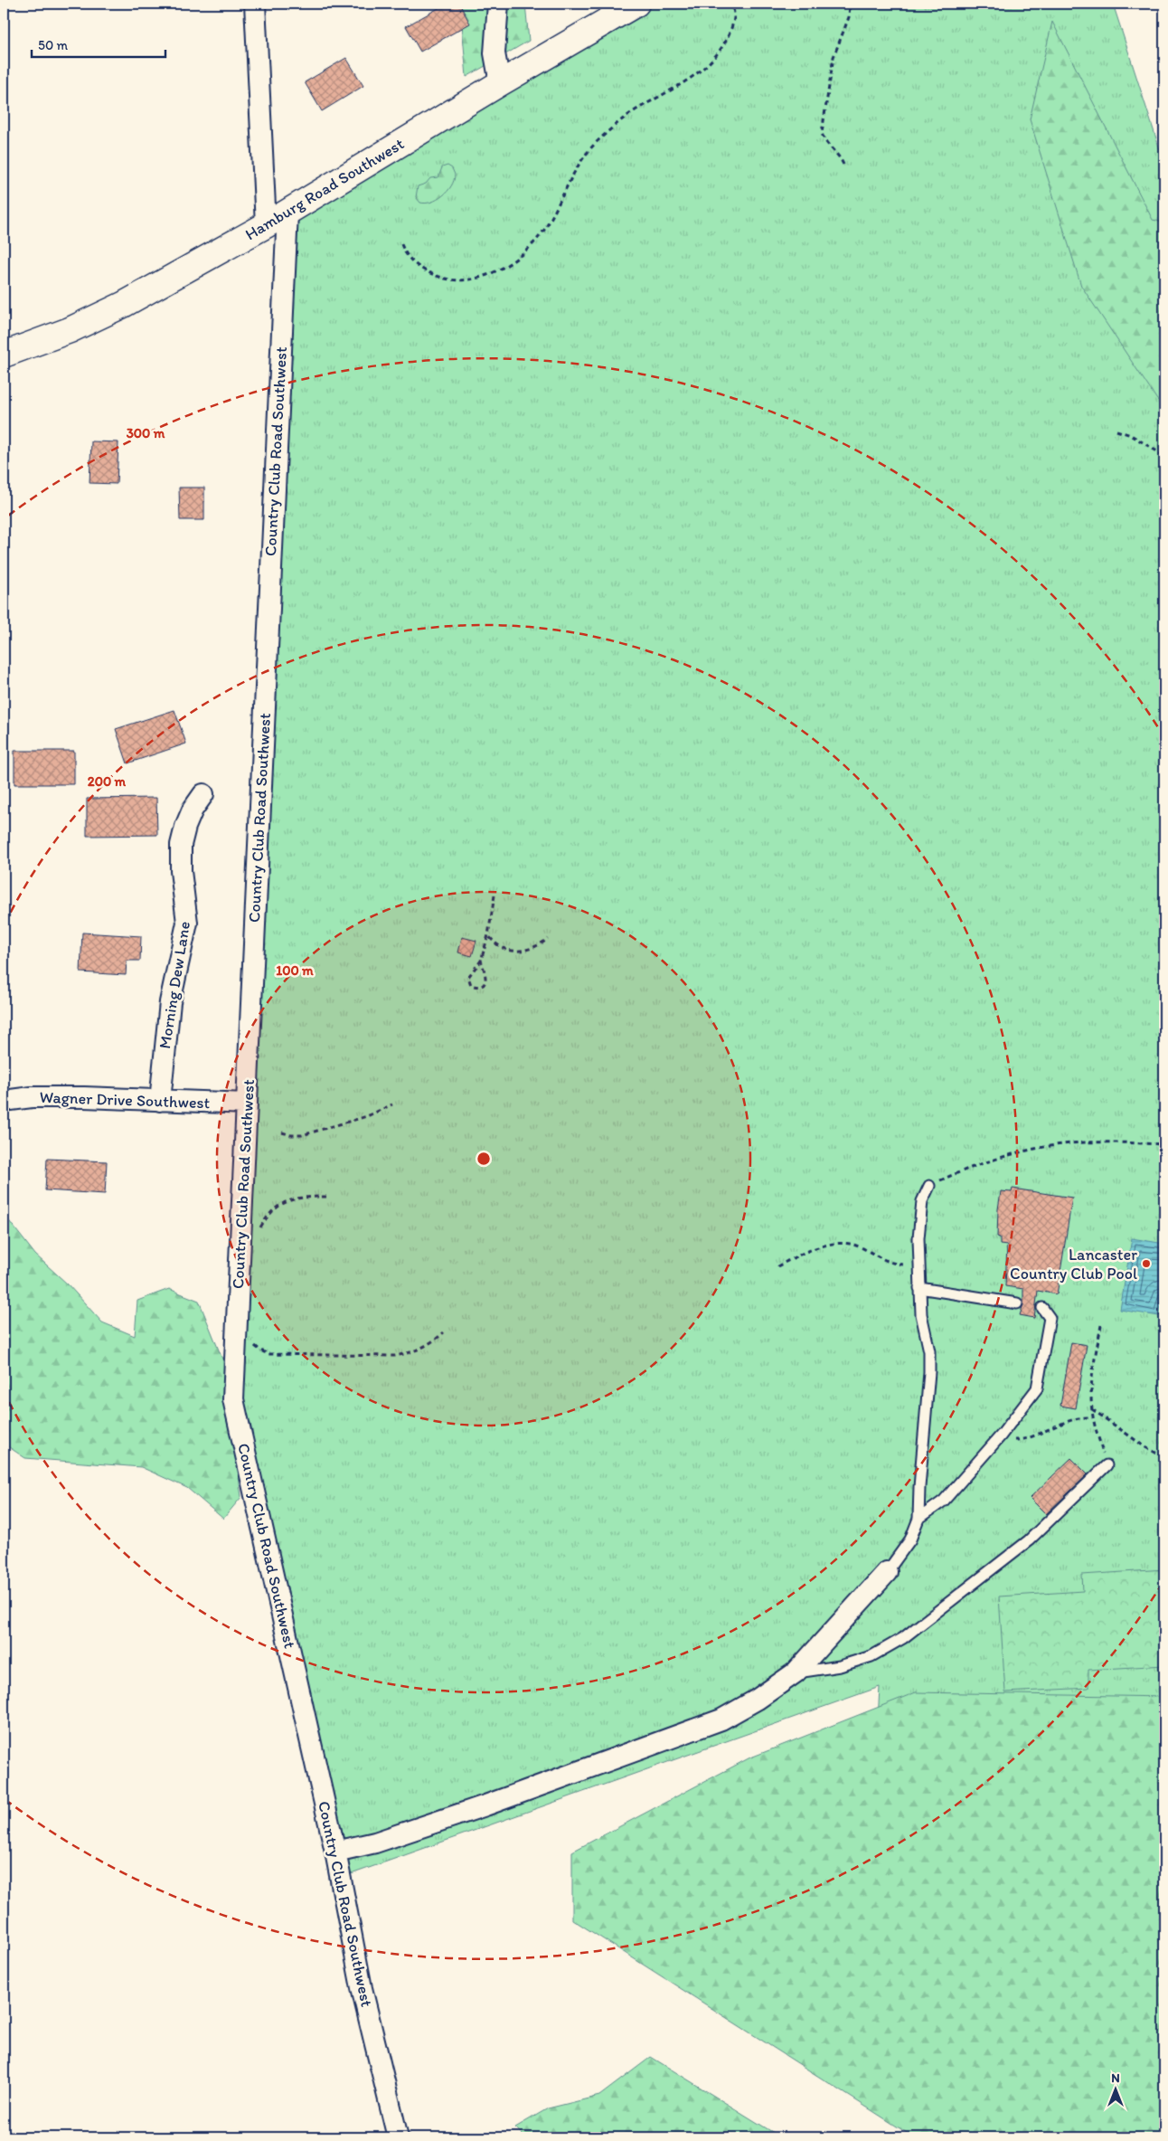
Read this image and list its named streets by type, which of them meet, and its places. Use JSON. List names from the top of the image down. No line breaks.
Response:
{"streets":{"street":["Hamburg Road Southwest","Country Club Road Southwest","Morning Dew Lane","Wagner Drive Southwest"]},"crossings":[["Hamburg Road Southwest","Country Club Road Southwest"],["Country Club Road Southwest","Wagner Drive Southwest"],["Morning Dew Lane","Wagner Drive Southwest"]],"places":["Lancaster Country Club Pool"],"scale_bar":"50 m","north":"top","rings":["300 m","200 m","100 m"]}
